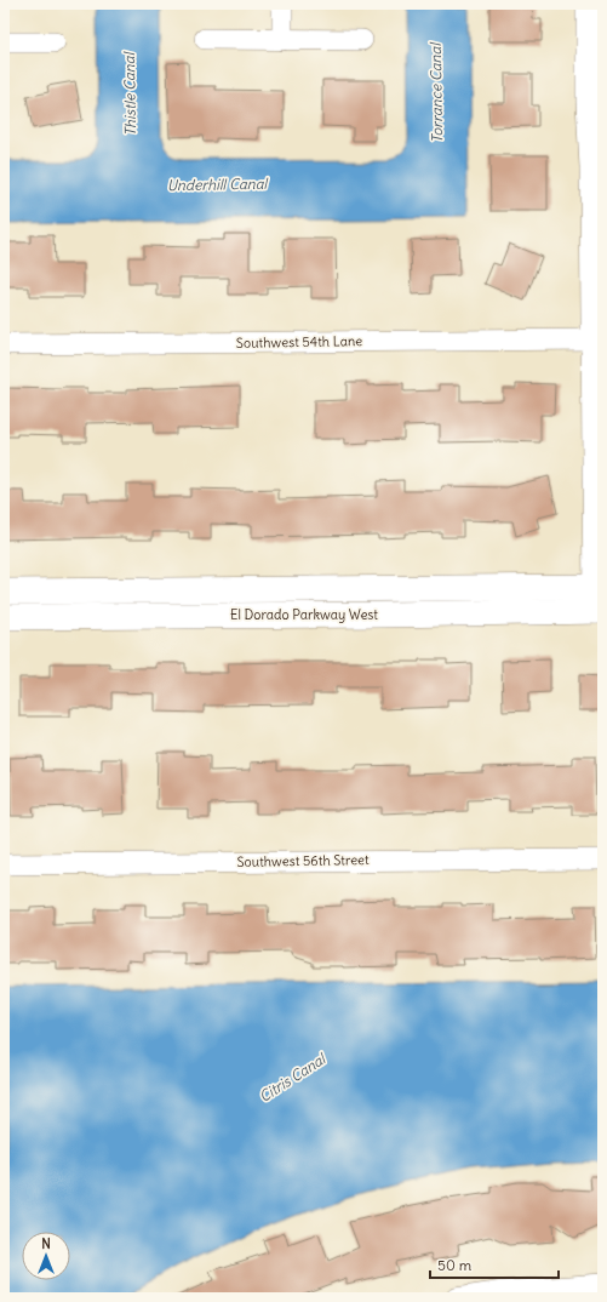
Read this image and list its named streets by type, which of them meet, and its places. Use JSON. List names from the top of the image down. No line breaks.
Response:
{"streets":{"street":["Southwest 54th Lane","El Dorado Parkway West","Southwest 56th Street"]},"water":["Torrance Canal","Thistle Canal","Underhill Canal","Citris Canal"],"scale_bar":"50 m","north":"top"}
